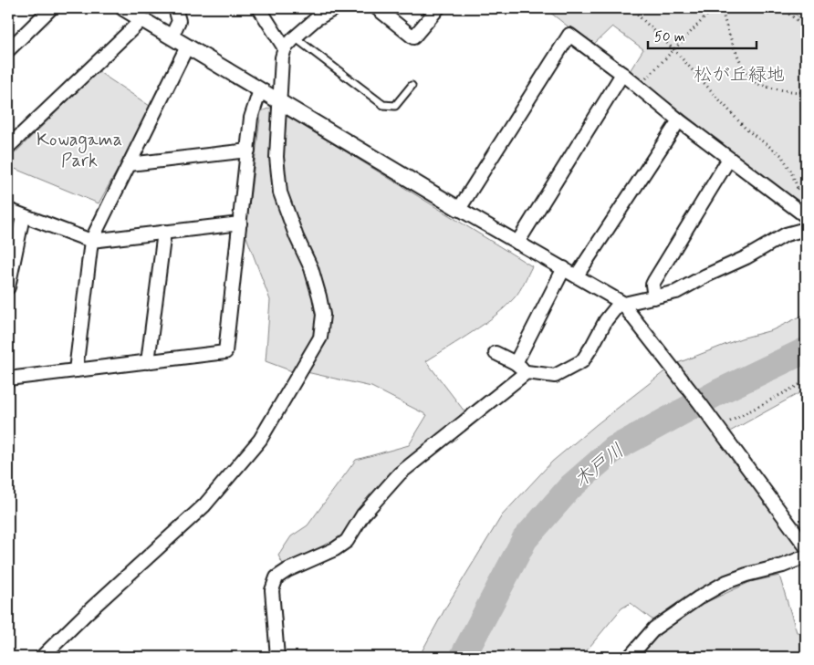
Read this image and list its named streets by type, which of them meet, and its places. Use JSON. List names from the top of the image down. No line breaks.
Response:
{"water":["木戸川"],"parks":["松が丘緑地","Kowagama Park"],"scale_bar":"50 m"}
